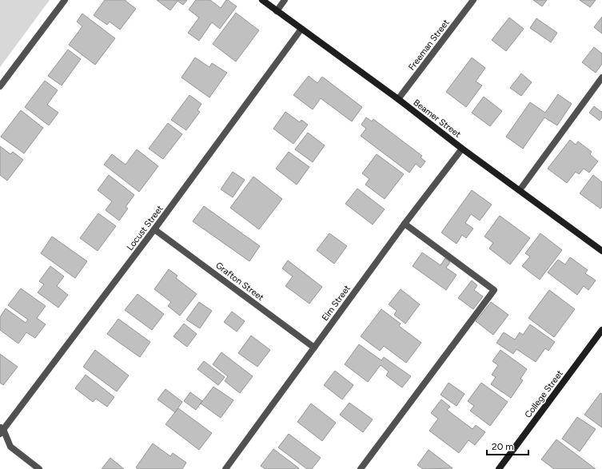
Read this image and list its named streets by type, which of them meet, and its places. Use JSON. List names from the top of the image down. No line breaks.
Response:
{"streets":{"street":["Freeman Street","Beamer Street","Locust Street","Grafton Street","Elm Street","College Street"]},"crossings":[["Freeman Street","Beamer Street"],["Beamer Street","Locust Street"],["Beamer Street","Elm Street"],["Locust Street","Grafton Street"],["Grafton Street","Elm Street"]],"scale_bar":"20 m"}
